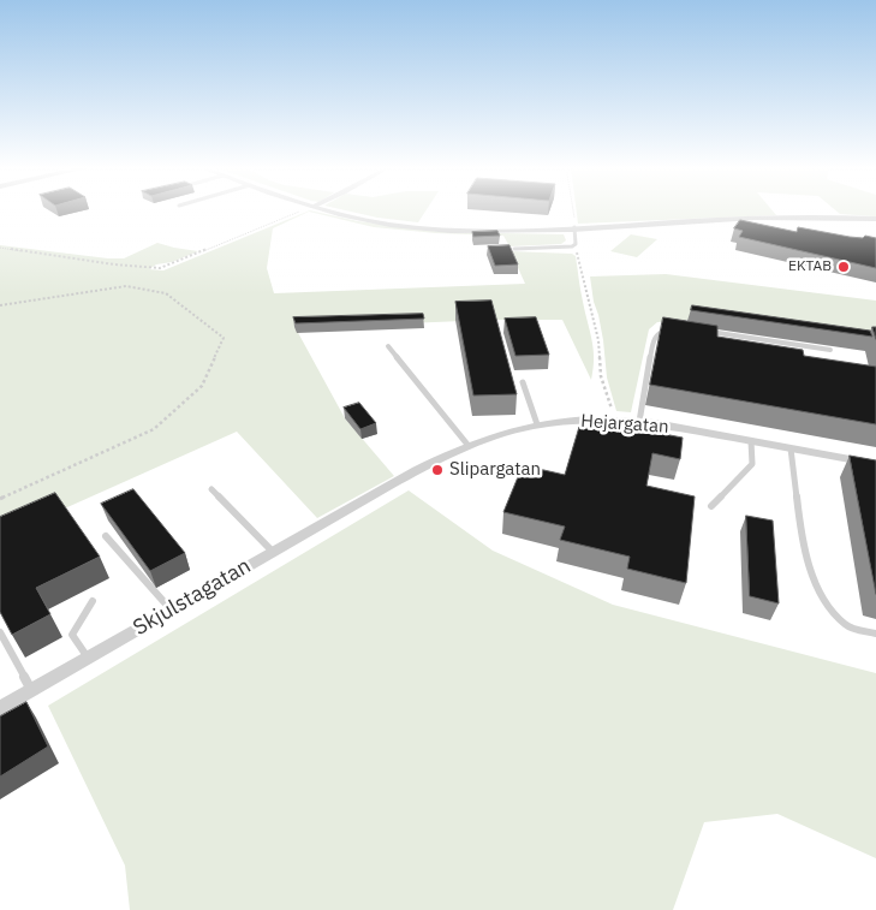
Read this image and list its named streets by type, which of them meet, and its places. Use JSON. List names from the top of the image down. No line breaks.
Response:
{"streets":{"street":["Hejargatan","Skjulstagatan"]},"crossings":[["Hejargatan","Skjulstagatan"]],"places":["EKTAB","Slipargatan"]}
